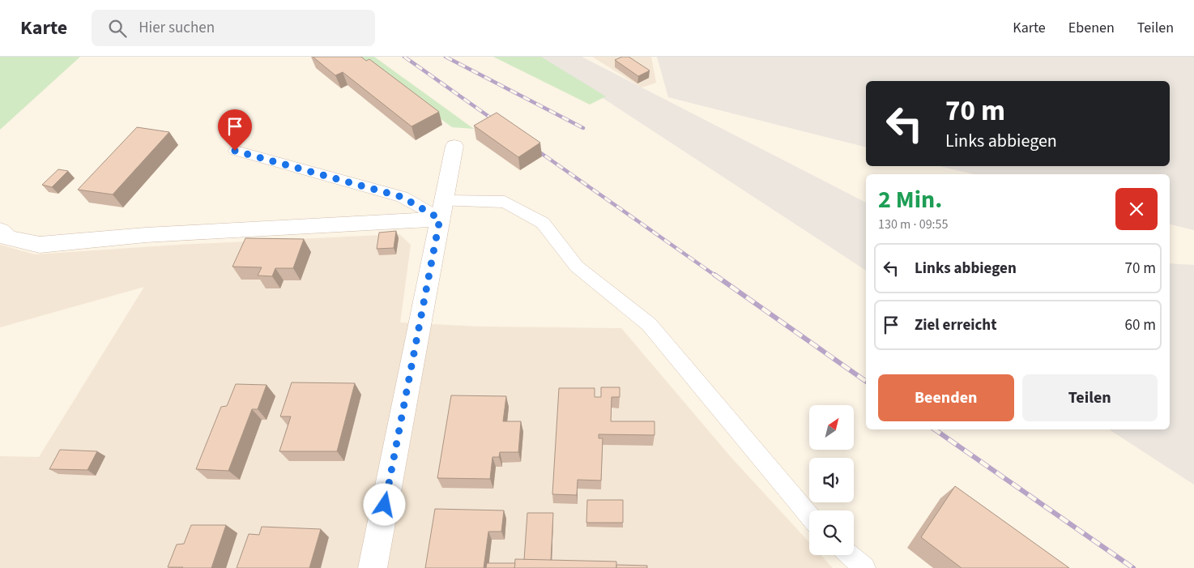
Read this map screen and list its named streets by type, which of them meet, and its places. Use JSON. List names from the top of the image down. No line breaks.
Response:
{"north":"top right","page":{"header":"Karte","search":"Hier suchen","nav":["Karte","Ebenen","Teilen"],"turn":["70 m","Links abbiegen"],"heading":["2 Min.","130 m · 09:55"],"list":[{"name":"Links abbiegen","value":"70 m"},{"name":"Ziel erreicht","value":"60 m"}],"buttons":["Beenden","Teilen"]}}
